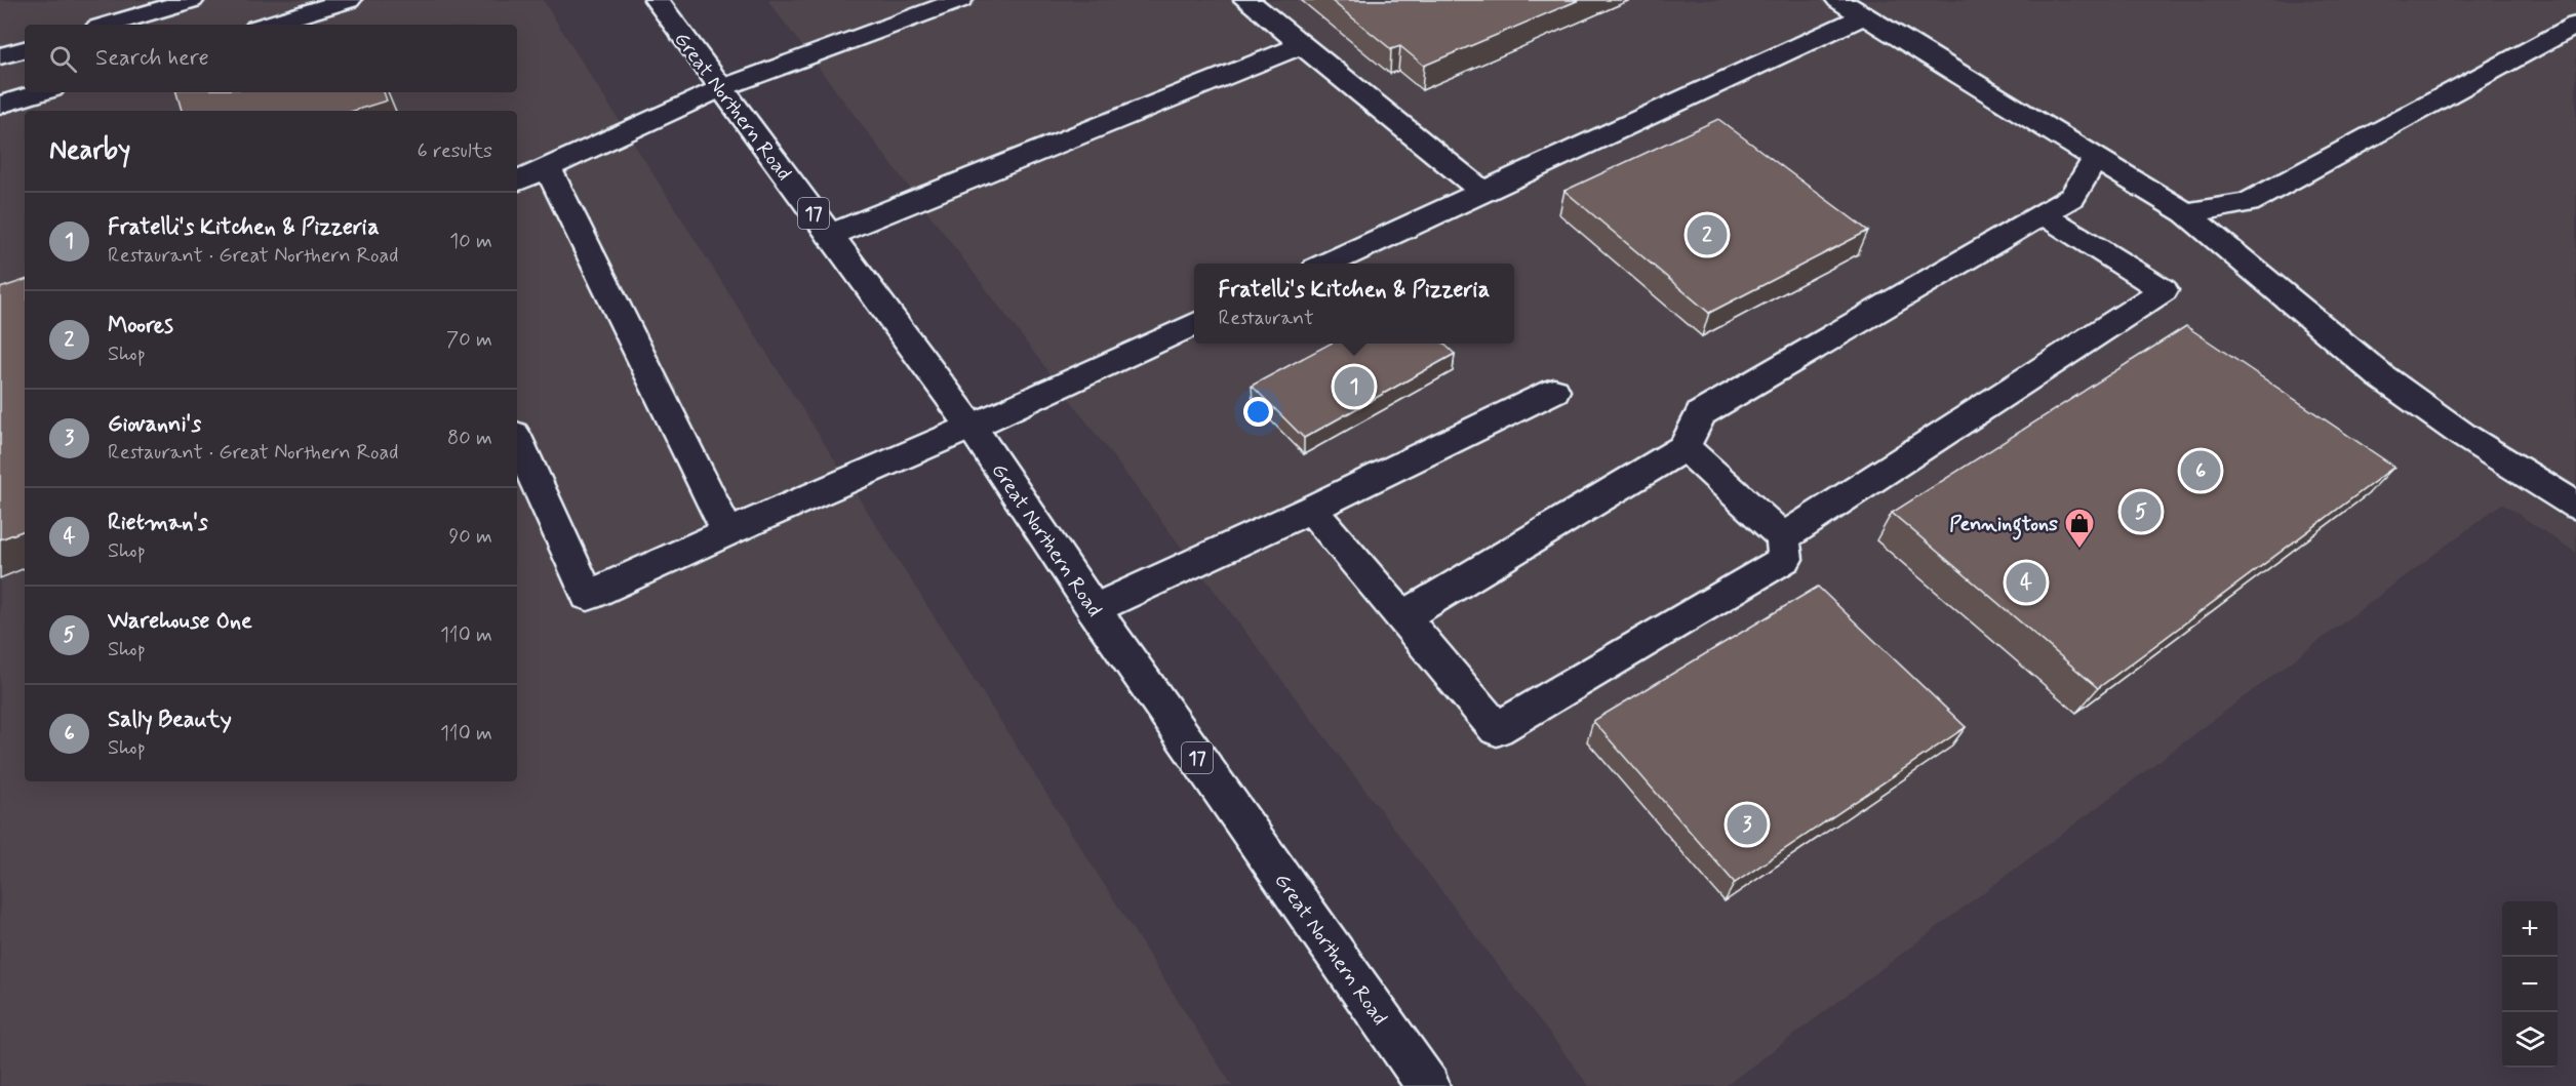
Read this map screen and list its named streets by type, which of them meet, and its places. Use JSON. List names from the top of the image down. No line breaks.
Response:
{"streets":{"main road":["Great Northern Road","17"]},"places":{"shop":["Penningtons"]},"page":{"search":"Search here","heading":["Nearby","6 results"],"list":[{"mark":"1","name":"Fratelli's Kitchen & Pizzeria","note":"Restaurant · Great Northern Road","value":"10 m"},{"mark":"2","name":"Moores","note":"Shop","value":"70 m"},{"mark":"3","name":"Giovanni's","note":"Restaurant · Great Northern Road","value":"80 m"},{"mark":"4","name":"Rietman's","note":"Shop","value":"90 m"},{"mark":"5","name":"Warehouse One","note":"Shop","value":"110 m"},{"mark":"6","name":"Sally Beauty","note":"Shop","value":"110 m"}],"pins":["2","1","6","5","4","3"],"popup":["Fratelli's Kitchen & Pizzeria","Restaurant"],"map_buttons":["+","−"]}}
